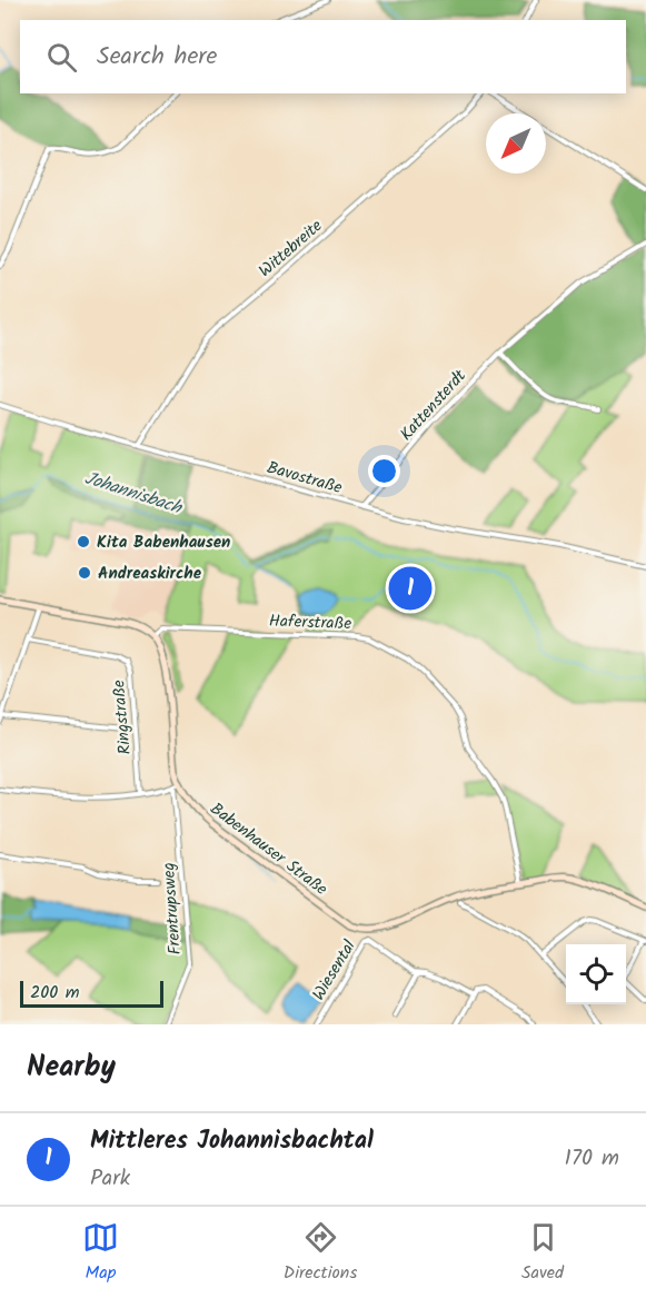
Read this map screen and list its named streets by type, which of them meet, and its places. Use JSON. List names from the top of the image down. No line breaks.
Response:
{"streets":{"main road":["Babenhauser Straße"],"street":["Wittebreite","Kattensterdt","Bavostraße","Haferstraße","Ringstraße","Frentrupsweg","Wiesental"]},"crossings":[["Wittebreite","Bavostraße"],["Kattensterdt","Bavostraße"],["Haferstraße","Babenhauser Straße"],["Babenhauser Straße","Frentrupsweg"],["Babenhauser Straße","Wiesental"]],"water":["Johannisbach"],"places":["Kita Babenhausen","Andreaskirche"],"scale_bar":"200 m","north":"bottom left","page":{"search":"Search here","pins":"1","scale":"200 m","heading":"Nearby","list":[{"mark":"1","name":"Mittleres Johannisbachtal","note":"Park","value":"170 m"}],"nav":["Map","Directions","Saved"]}}
